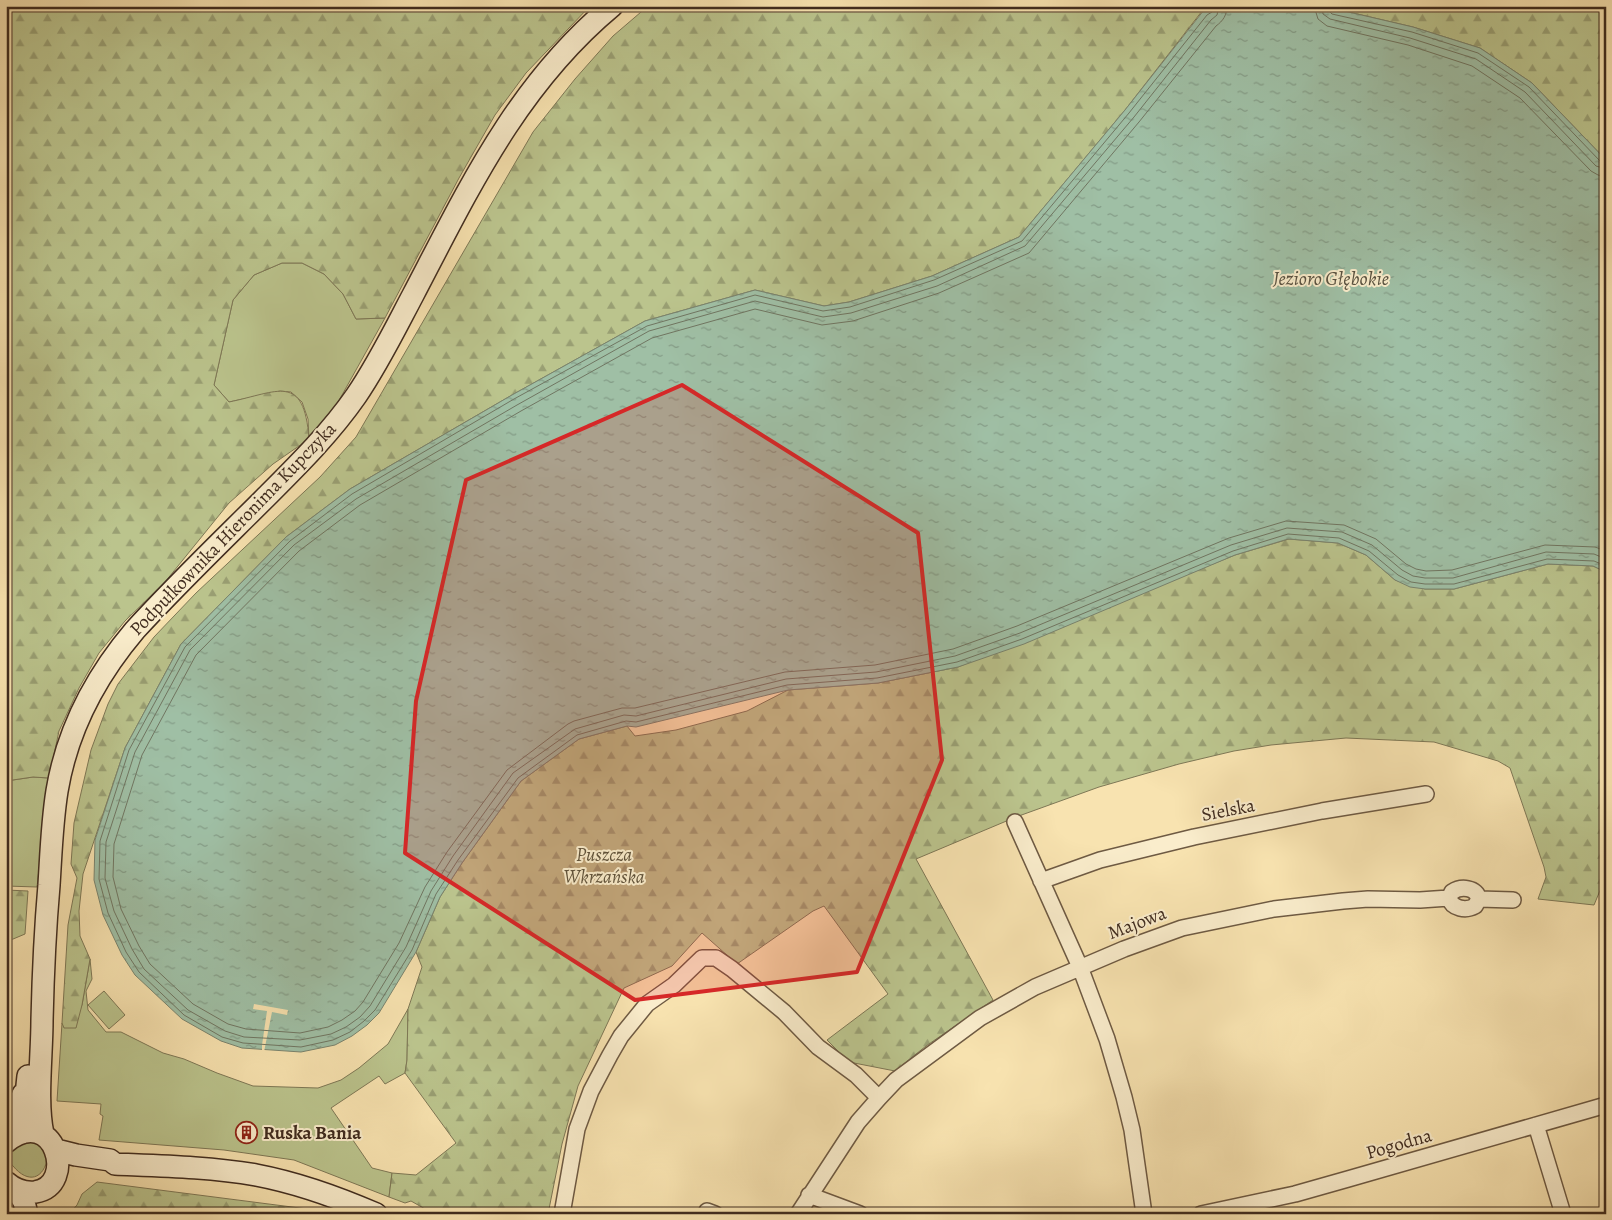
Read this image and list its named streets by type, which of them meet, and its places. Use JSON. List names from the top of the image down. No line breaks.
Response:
{"streets":{"street":["Podpułkownika Hieronima Kupczyka","Sielska","Majowa","Pogodna"]},"water":["Jezioro Głębokie"],"parks":["Puszcza Wkrzańska"],"places":{"building":["Ruska Bania"]}}
